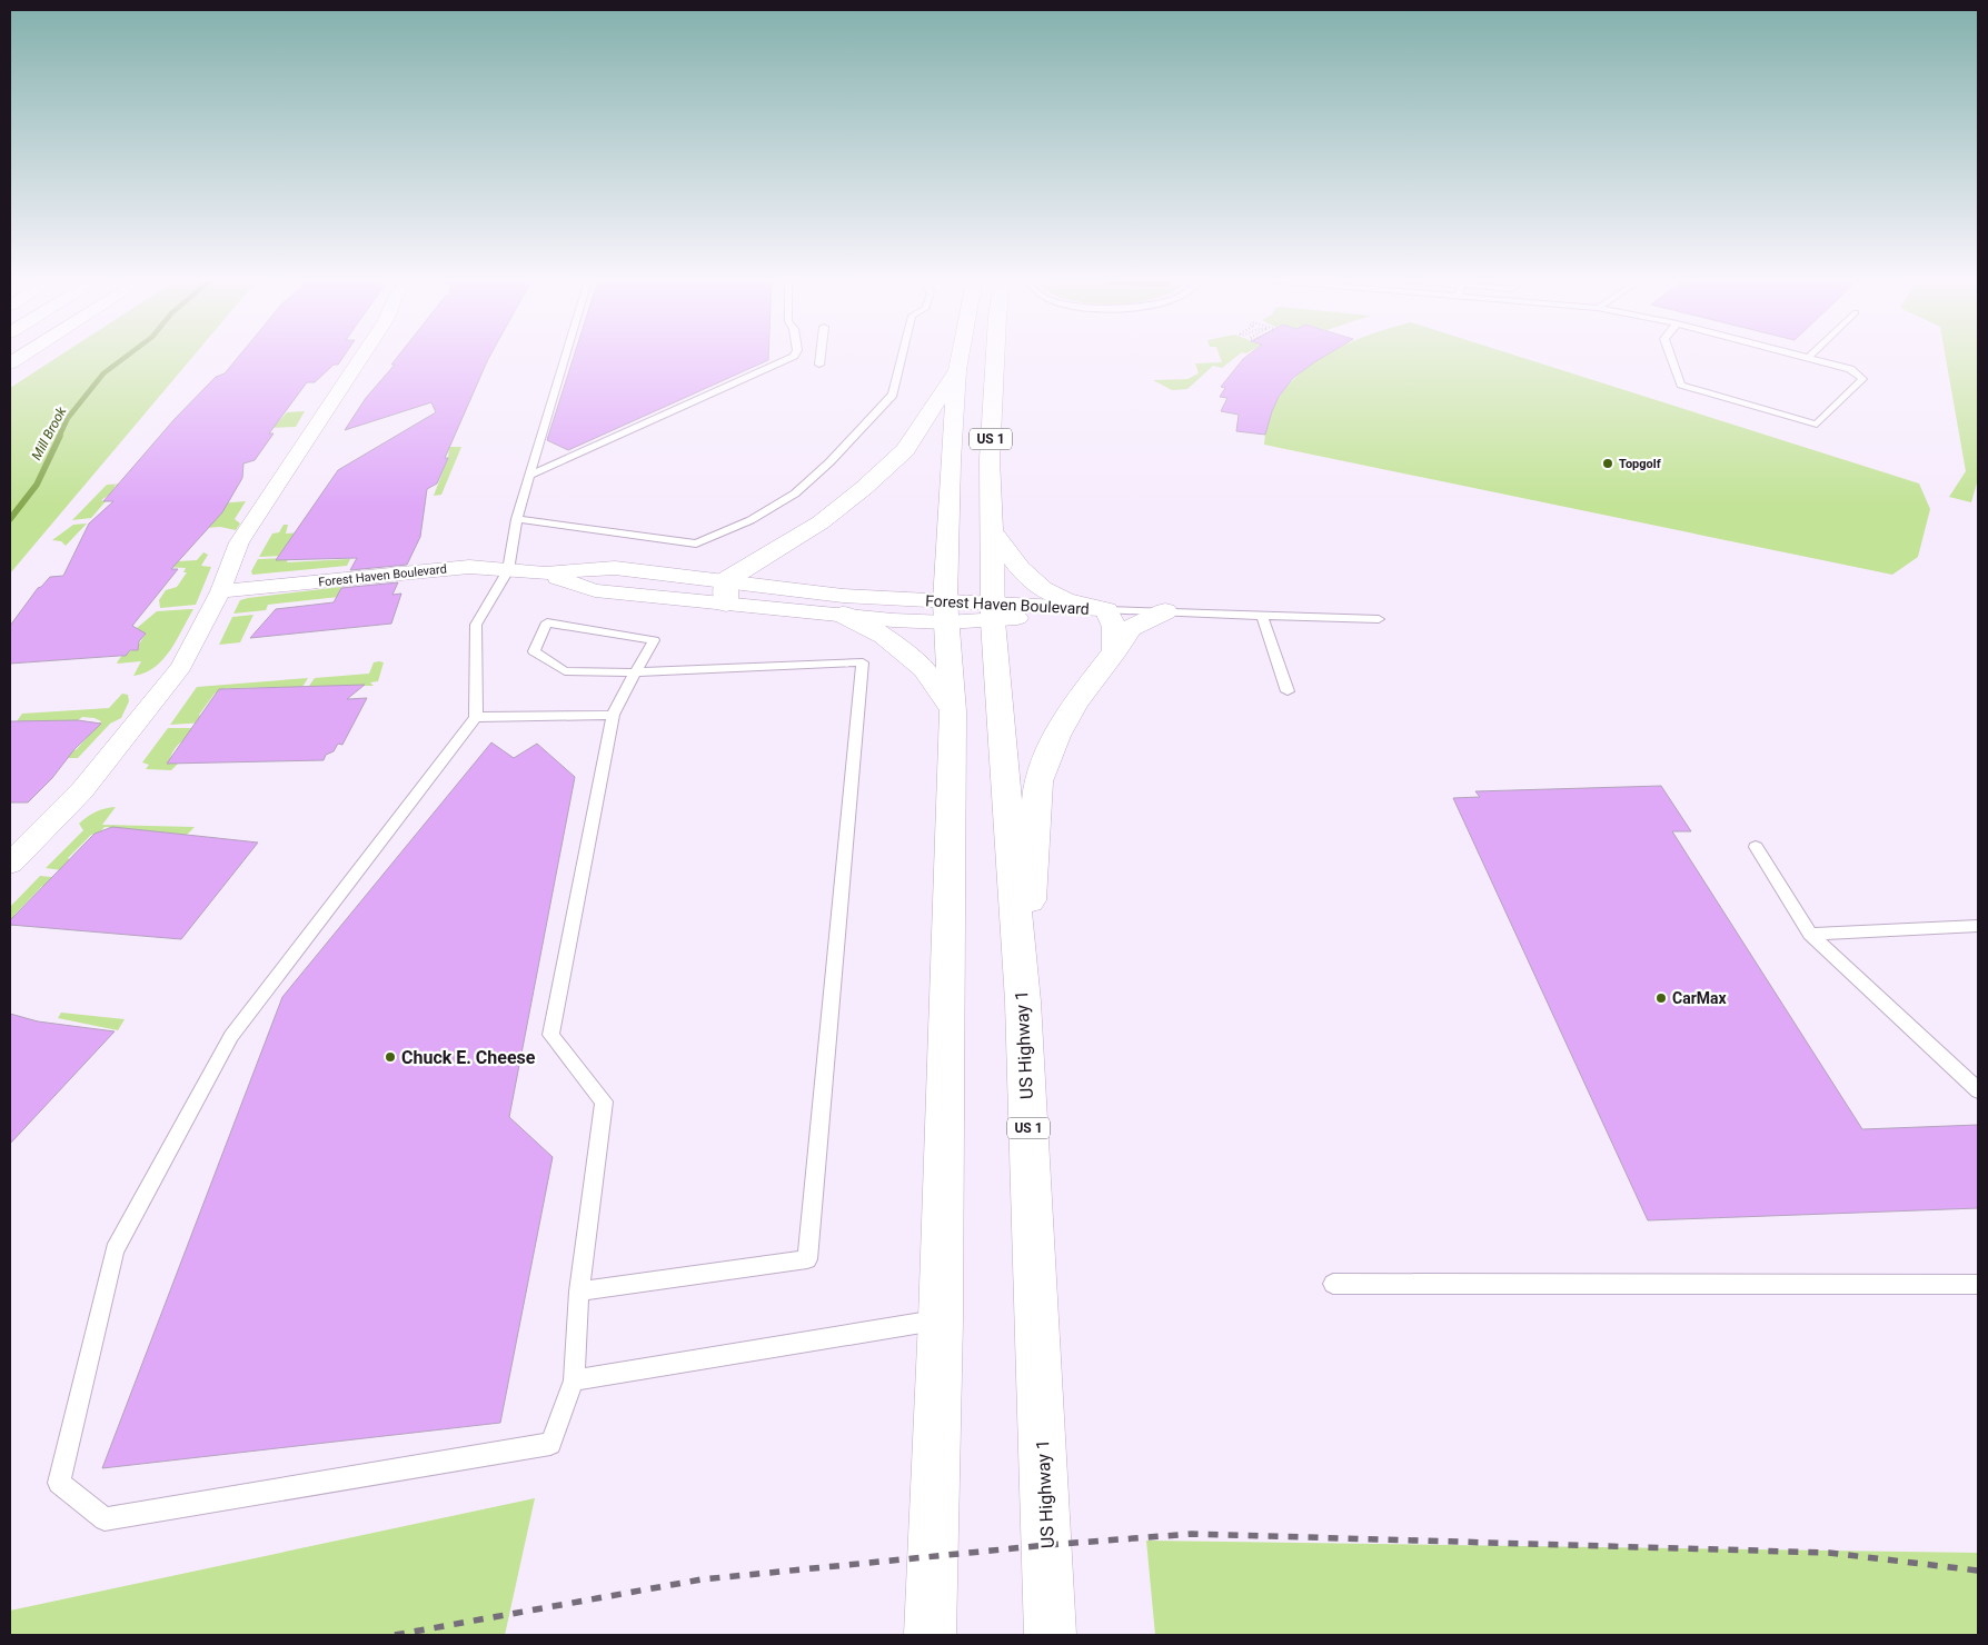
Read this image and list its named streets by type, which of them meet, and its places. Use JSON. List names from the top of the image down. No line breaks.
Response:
{"streets":{"highway":["US 1","US Highway 1"],"street":["Forest Haven Boulevard"]},"crossings":[["US 1","Forest Haven Boulevard"],["US 1","US Highway 1"],["Forest Haven Boulevard","US Highway 1"]],"water":["Mill Brook"],"places":["Topgolf","CarMax","Chuck E. Cheese"]}
